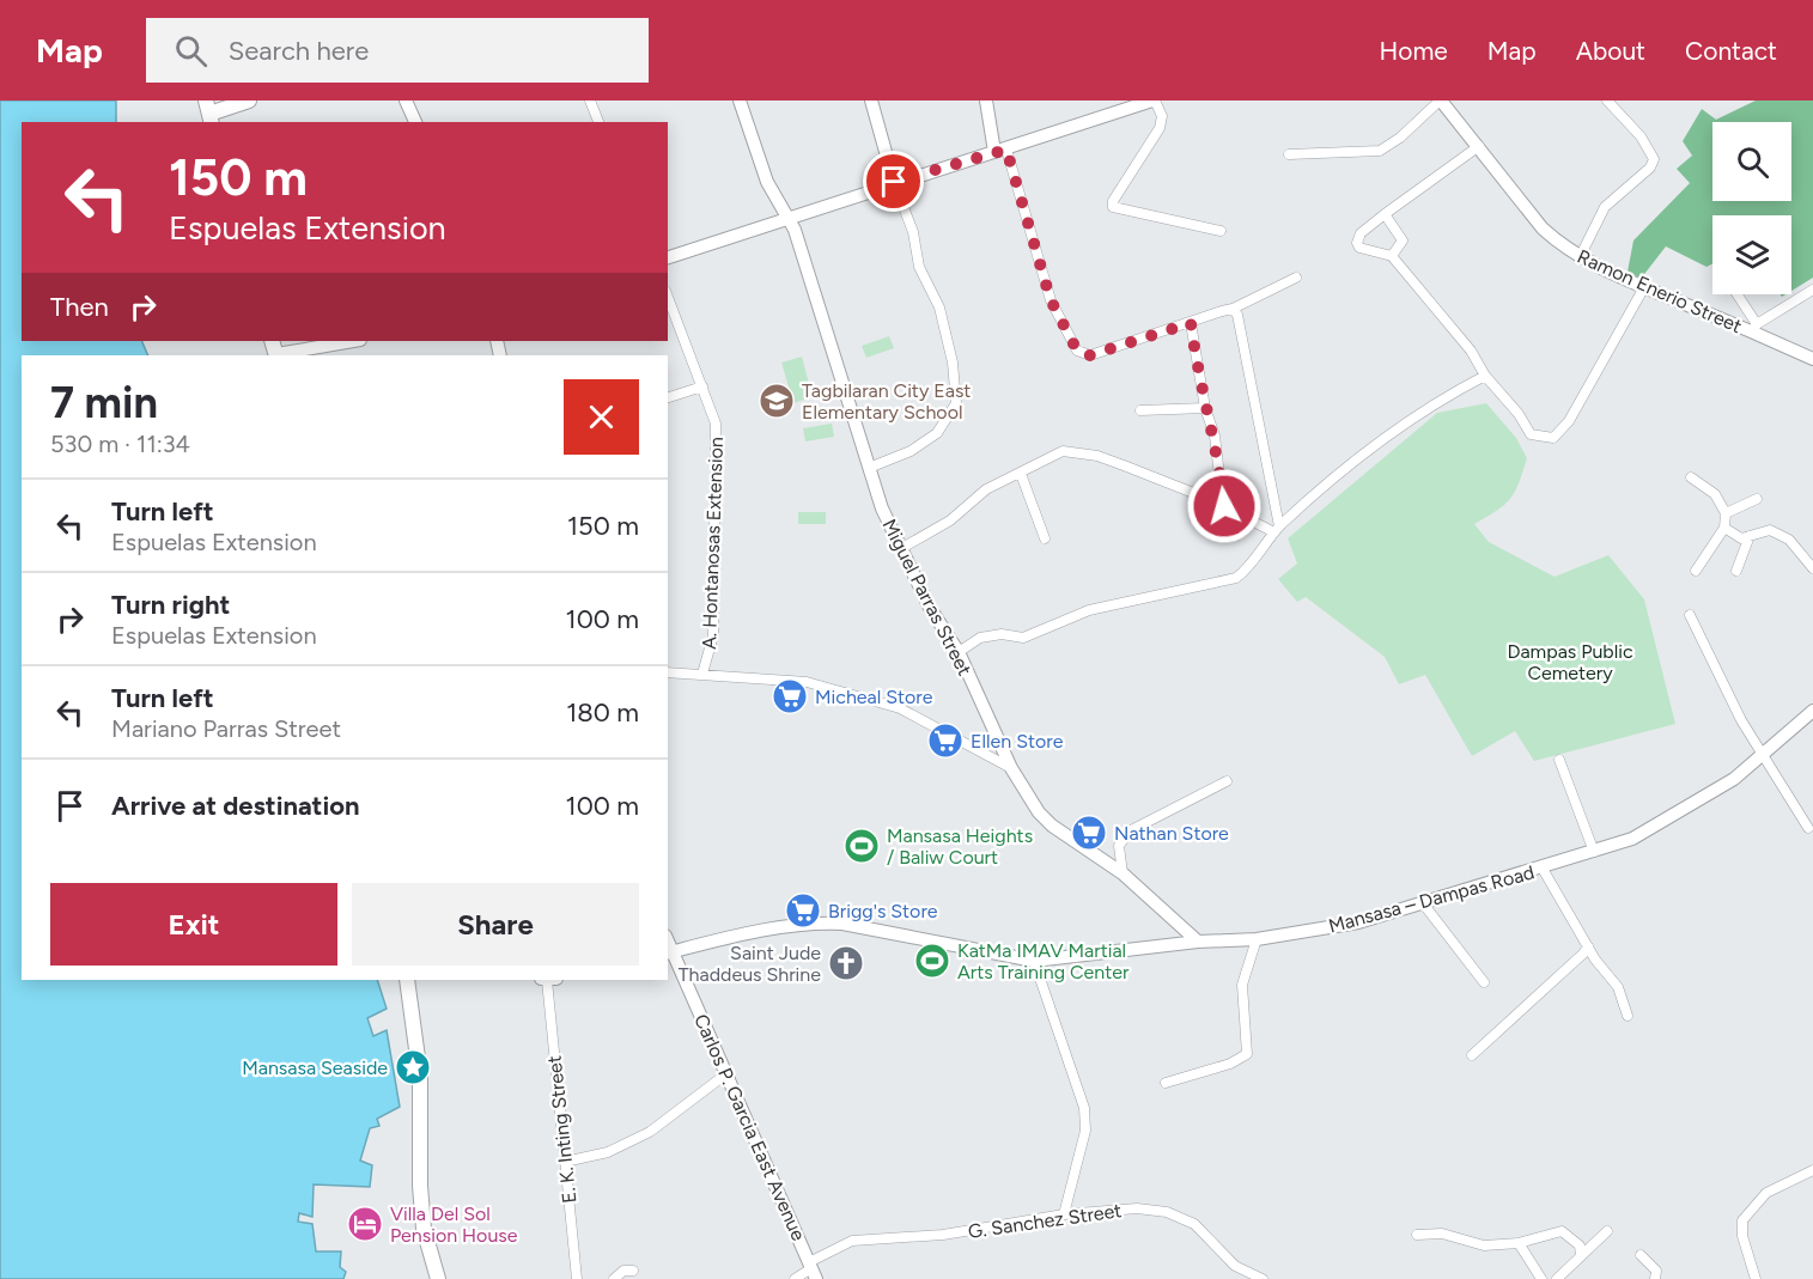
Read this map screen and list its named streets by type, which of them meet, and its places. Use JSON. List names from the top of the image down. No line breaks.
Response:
{"streets":{"main road":["Ramon Enerio Street","Miguel Parras Street","Mansasa – Dampas Road","Carlos P. Garcia East Avenue"],"street":["A. Hontanosas Extension","E. K. Inting Street","G. Sanchez Street"]},"crossings":[["Miguel Parras Street","Mansasa – Dampas Road"],["Mansasa – Dampas Road","Carlos P. Garcia East Avenue"],["Carlos P. Garcia East Avenue","G. Sanchez Street"]],"parks":["Dampas Public Cemetery"],"places":{"school or university":["Tagbilaran City East Elementary School"],"supermarket":["Micheal Store","Ellen Store","Nathan Store","Brigg's Store"],"sports":["Mansasa Heights / Baliw Court","KatMa IMAV Martial Arts Training Center"],"church":["Saint Jude Thaddeus Shrine"],"place":["Mansasa Seaside"],"hotel":["Villa Del Sol Pension House"]},"page":{"header":"Map","search":"Search here","nav":["Home","Map","About","Contact"],"turn":["150 m","Espuelas Extension"],"then":"Then","heading":["7 min","530 m · 11:34"],"list":[{"name":"Turn left","note":"Espuelas Extension","value":"150 m"},{"name":"Turn right","note":"Espuelas Extension","value":"100 m"},{"name":"Turn left","note":"Mariano Parras Street","value":"180 m"},{"name":"Arrive at destination","value":"100 m"}],"buttons":["Exit","Share"]}}
